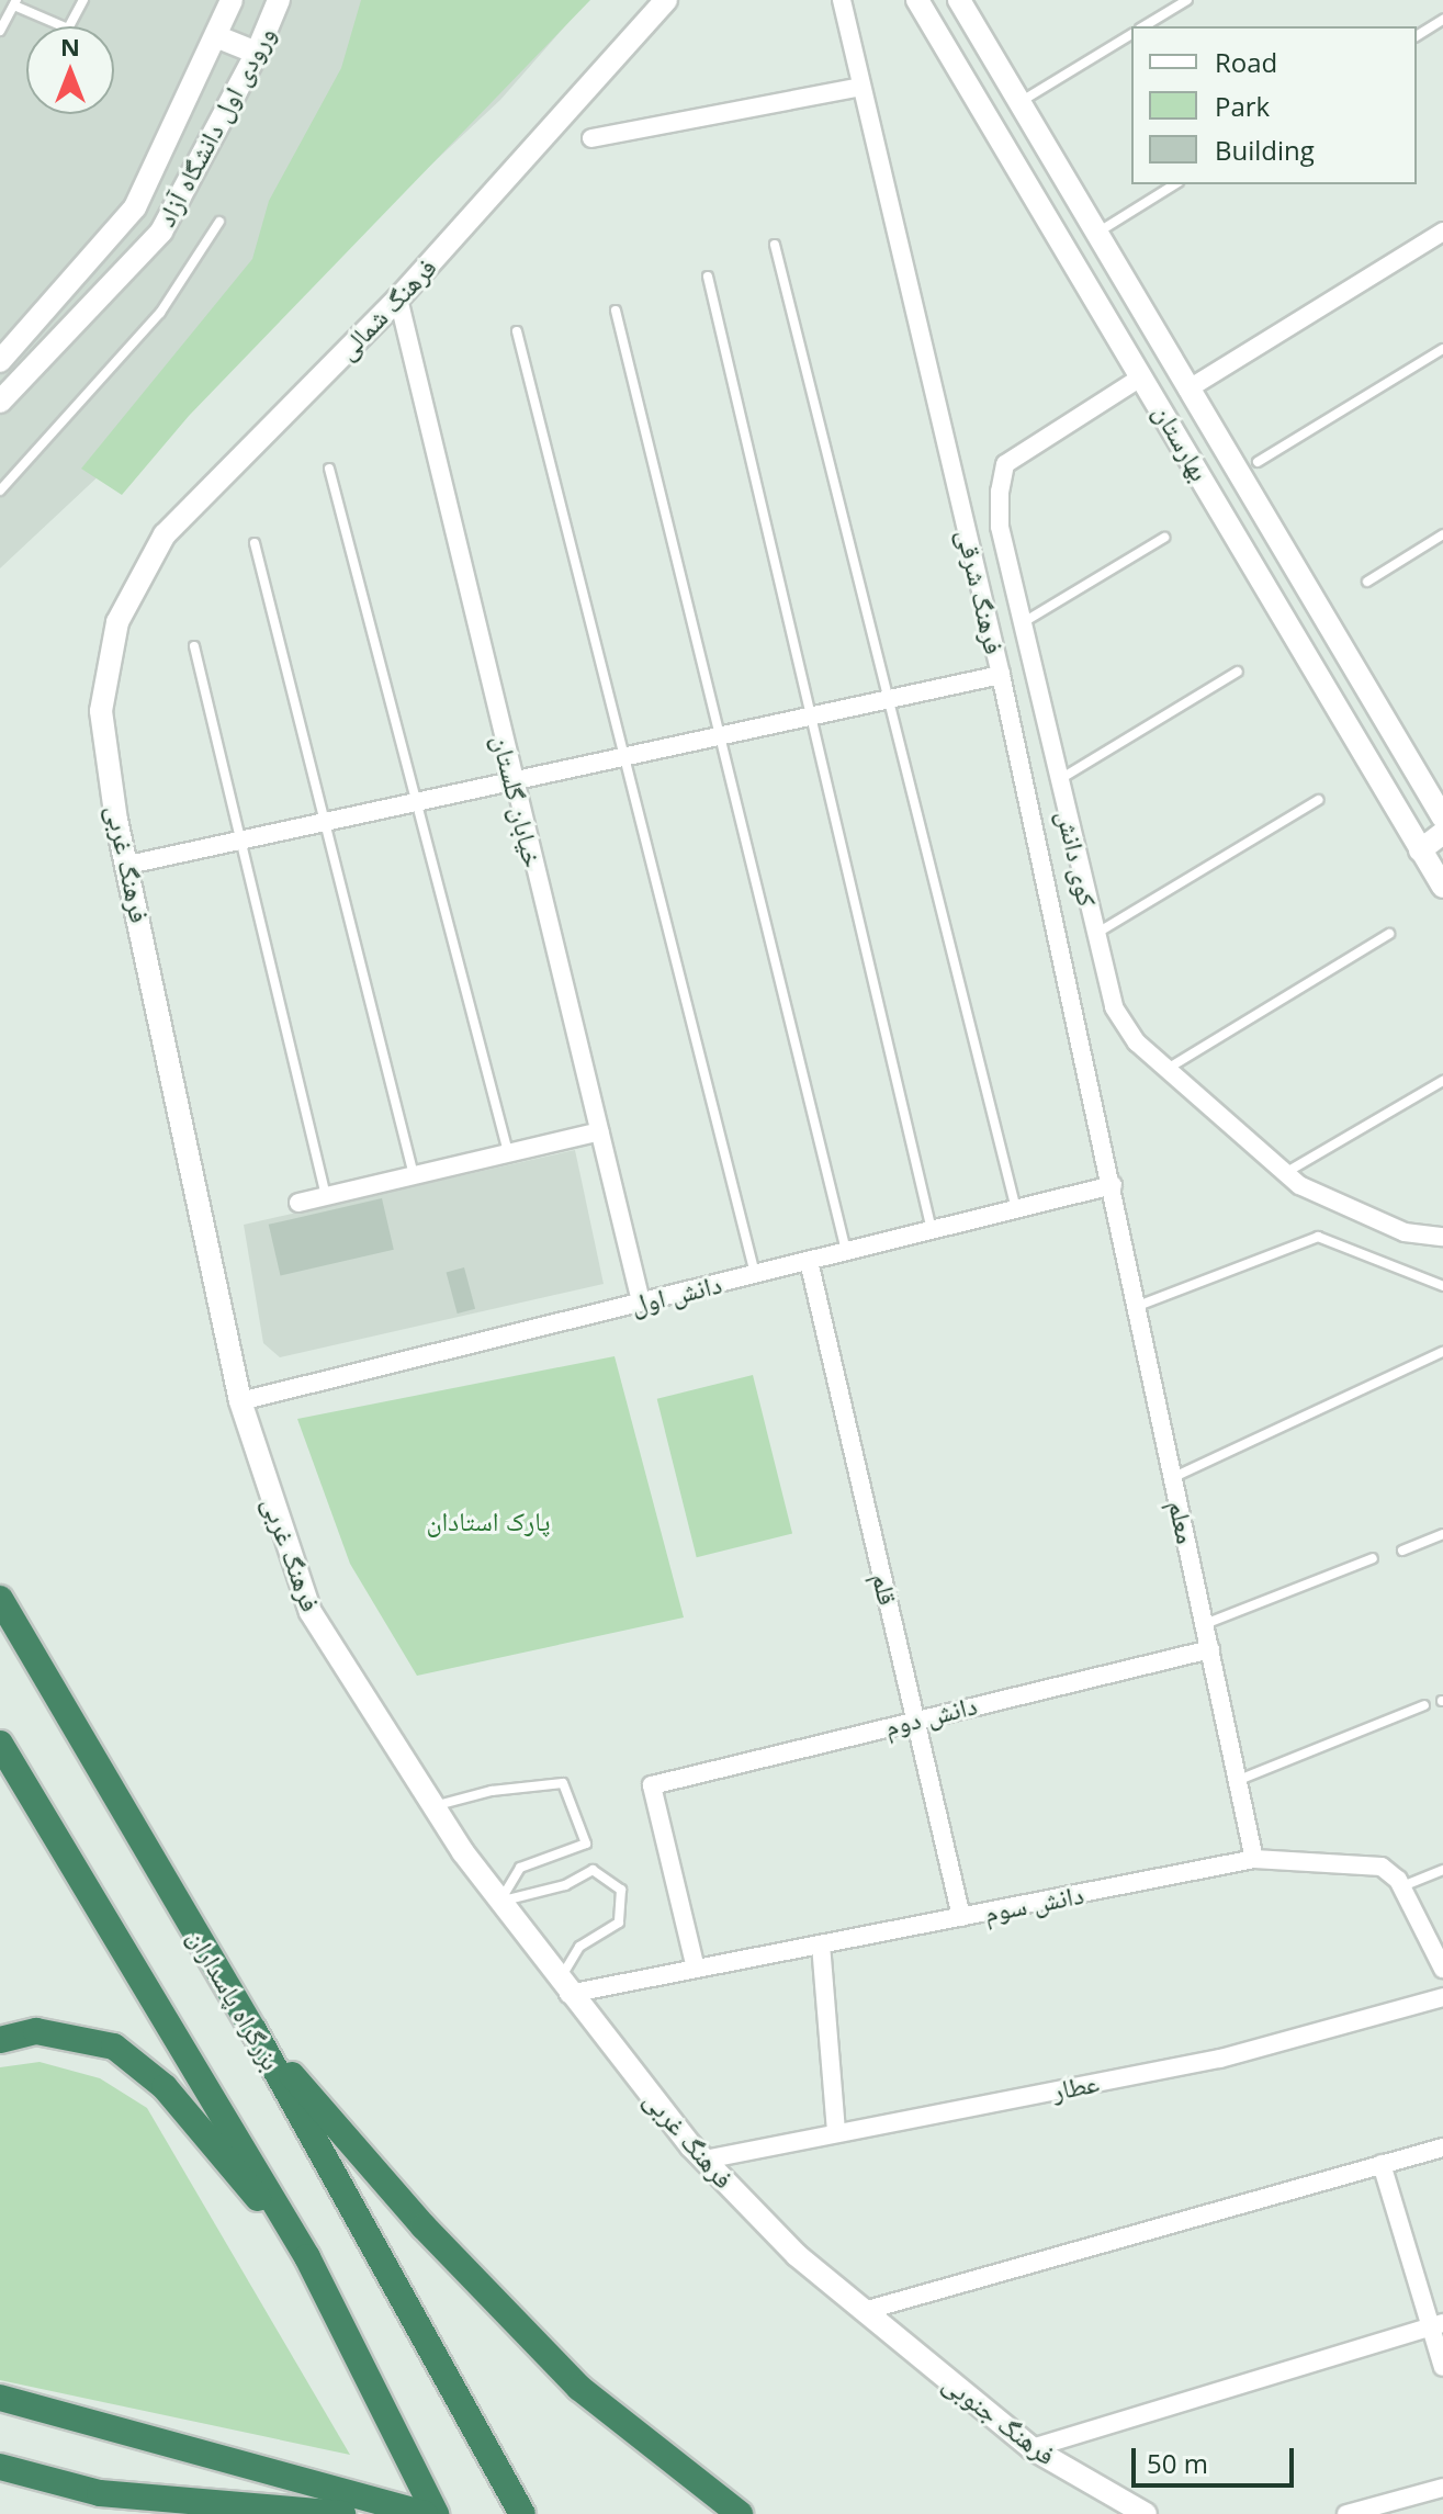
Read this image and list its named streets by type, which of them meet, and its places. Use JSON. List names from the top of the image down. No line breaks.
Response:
{"streets":{"highway":["بزرگراه پاسداران"],"street":["ورودی اول دانشگاه آزاد","فرهنگ شمالی","بهارستان","فرهنگ شرقی","خیابان گلستان","کوی دانش","فرهنگ غربی","دانش اول","معلم","قلم","دانش دوم","دانش سوم","عطار","فرهنگ جنوبی"]},"crossings":[["فرهنگ شمالی","خیابان گلستان"],["فرهنگ شمالی","فرهنگ غربی"],["بهارستان","کوی دانش"],["فرهنگ شرقی","دانش اول"],["فرهنگ شرقی","معلم"],["خیابان گلستان","دانش اول"],["فرهنگ غربی","دانش اول"],["فرهنگ غربی","دانش سوم"],["فرهنگ غربی","عطار"],["فرهنگ غربی","فرهنگ جنوبی"],["دانش اول","معلم"],["دانش اول","قلم"],["معلم","دانش دوم"],["معلم","دانش سوم"],["قلم","دانش دوم"],["قلم","دانش سوم"],["دانش دوم","دانش سوم"]],"parks":["پارک استادان"],"legend":["Road","Park","Building"],"scale_bar":"50 m","north":"top"}
